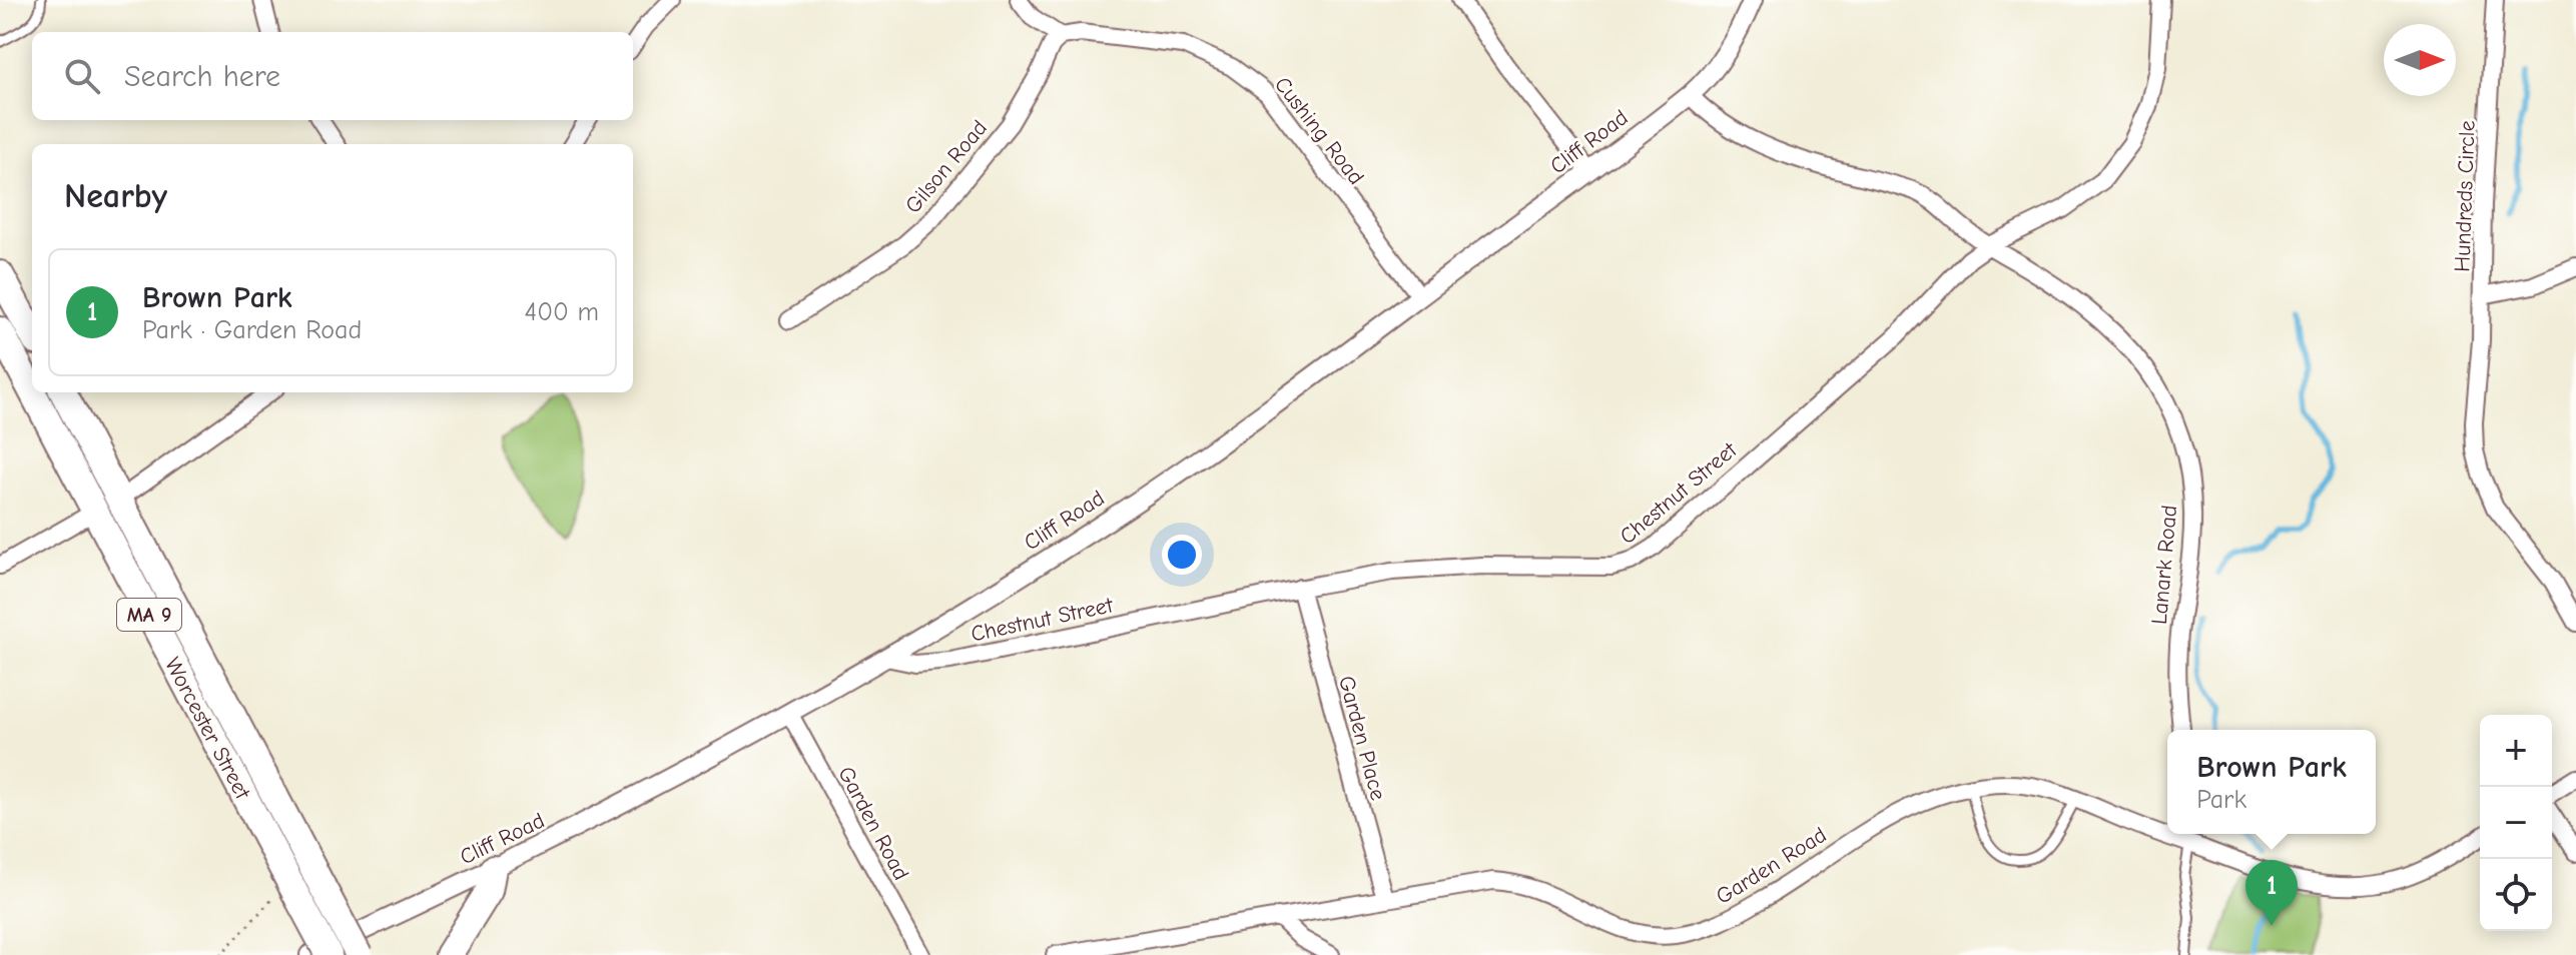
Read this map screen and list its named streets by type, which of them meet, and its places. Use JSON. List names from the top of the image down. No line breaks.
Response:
{"streets":{"highway":["MA 9","Worcester Street"],"street":["Cushing Road","Cliff Road","Gilson Road","Hundreds Circle","Chestnut Street","Lanark Road","Garden Place","Garden Road"]},"crossings":[["Cushing Road","Cliff Road"],["Cushing Road","Gilson Road"],["Cliff Road","Chestnut Street"],["Cliff Road","Garden Road"],["Chestnut Street","Lanark Road"],["Chestnut Street","Garden Place"],["Garden Place","Garden Road"]],"north":"right","page":{"search":"Search here","heading":"Nearby","list":[{"mark":"1","name":"Brown Park","note":"Park · Garden Road","value":"400 m"}],"map_buttons":["+","−"],"popup":["Brown Park","Park"],"pins":"1"}}
